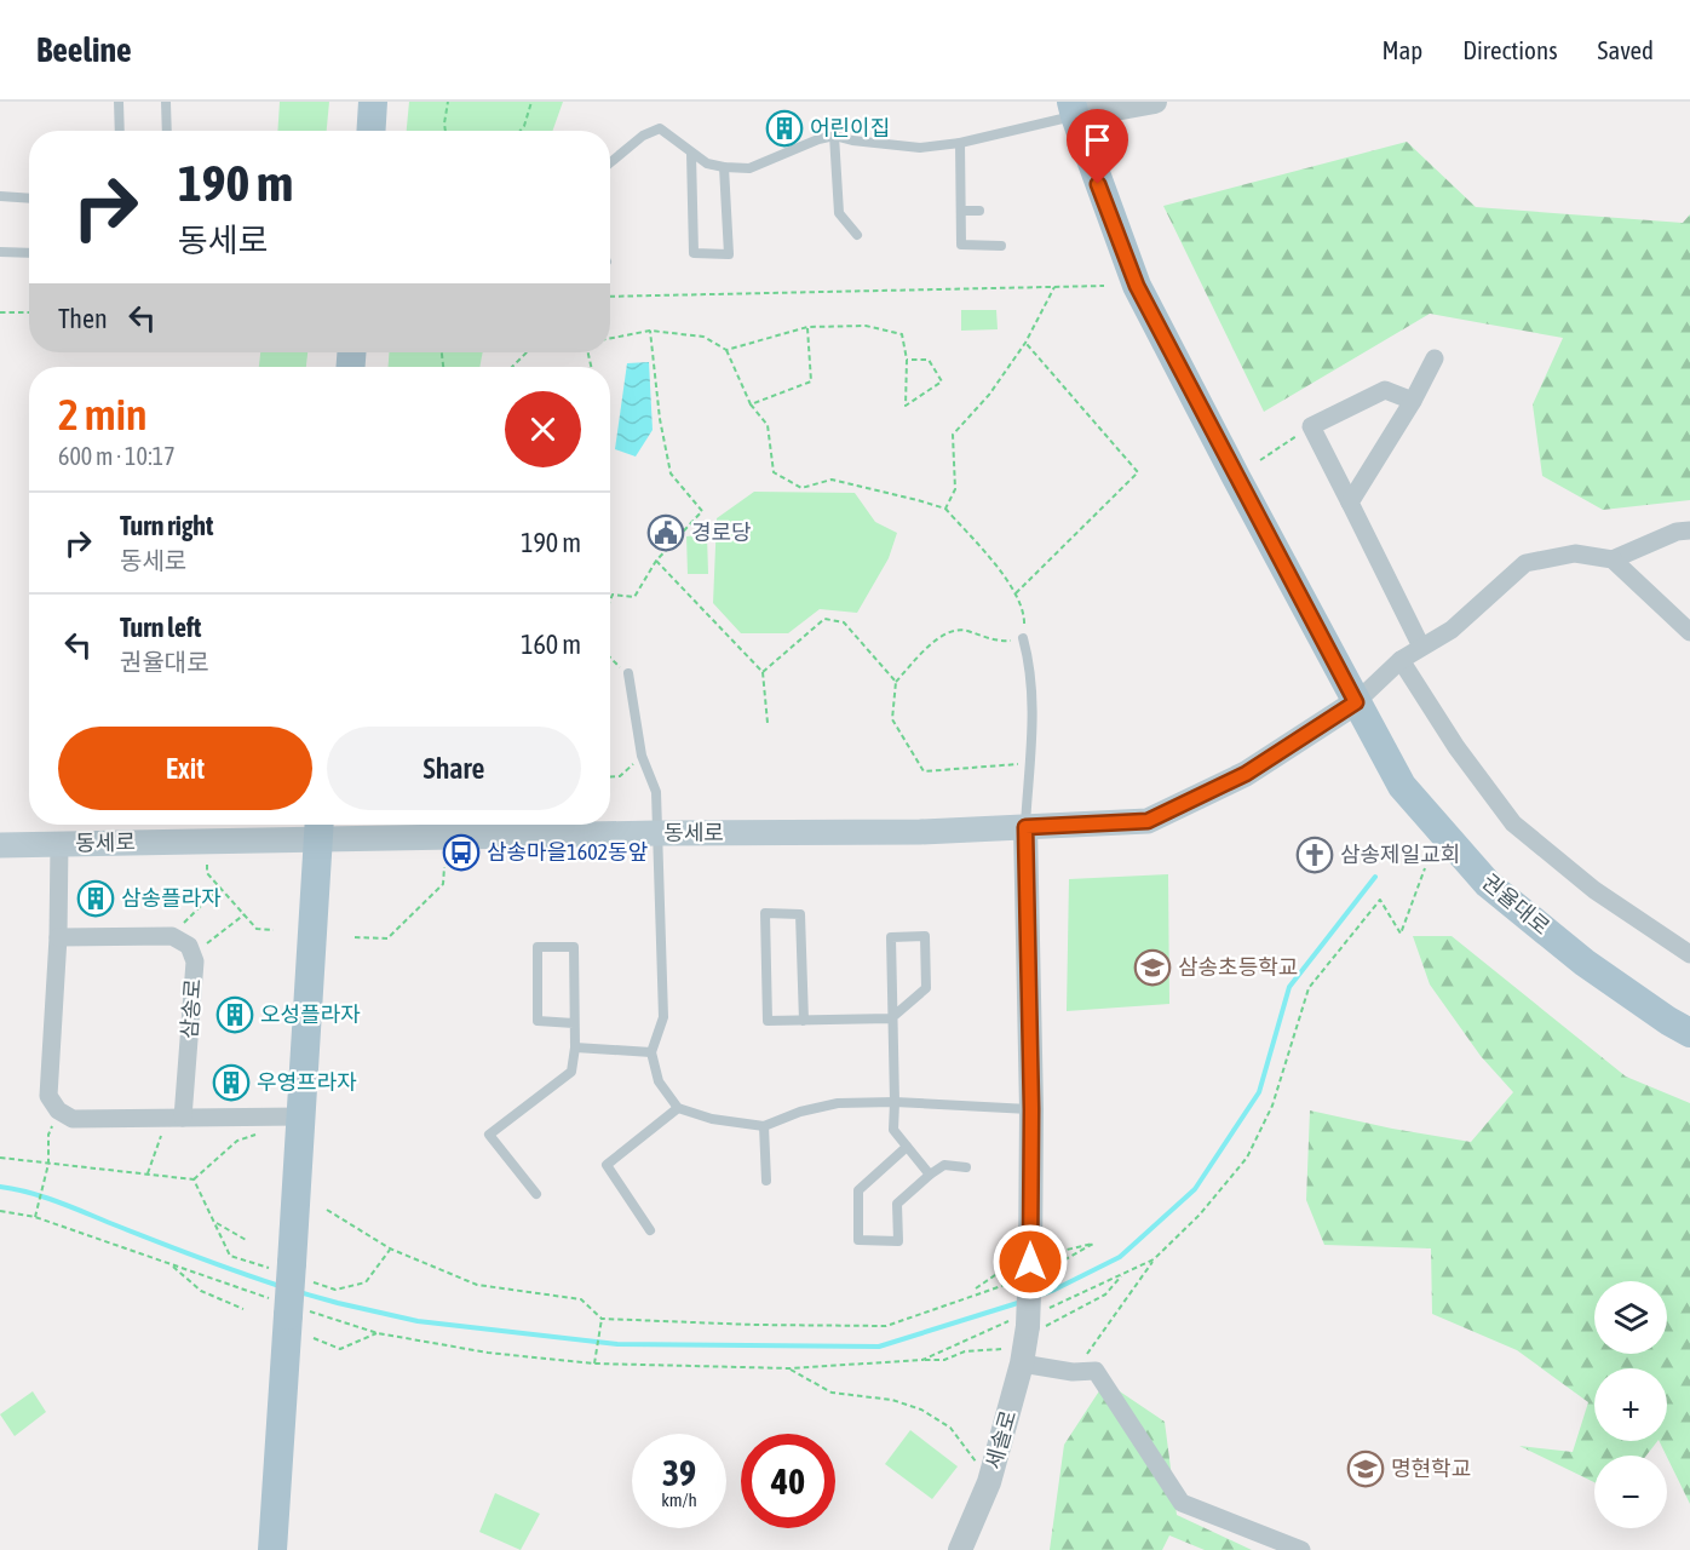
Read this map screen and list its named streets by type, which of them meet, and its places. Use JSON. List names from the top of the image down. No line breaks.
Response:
{"streets":{"main road":["동세로","권율대로"],"street":["삼송로","세솔로"]},"crossings":[["동세로","권율대로"]],"places":{"building":["어린이집","삼송플라자","오성플라자","우영프라자"],"public building":["경로당"],"bus stop":["삼송마을1602동앞"],"church":["삼송제일교회"],"school or university":["삼송초등학교","명현학교"]},"page":{"header":"Beeline","nav":["Map","Directions","Saved"],"turn":["190 m","동세로"],"then":"Then","heading":["2 min","600 m · 10:17"],"list":[{"name":"Turn right","note":"동세로","value":"190 m"},{"name":"Turn left","note":"권율대로","value":"160 m"}],"buttons":["Exit","Share"],"map_buttons":["+","−"],"speed":"39 km/h","limit":"40"}}
